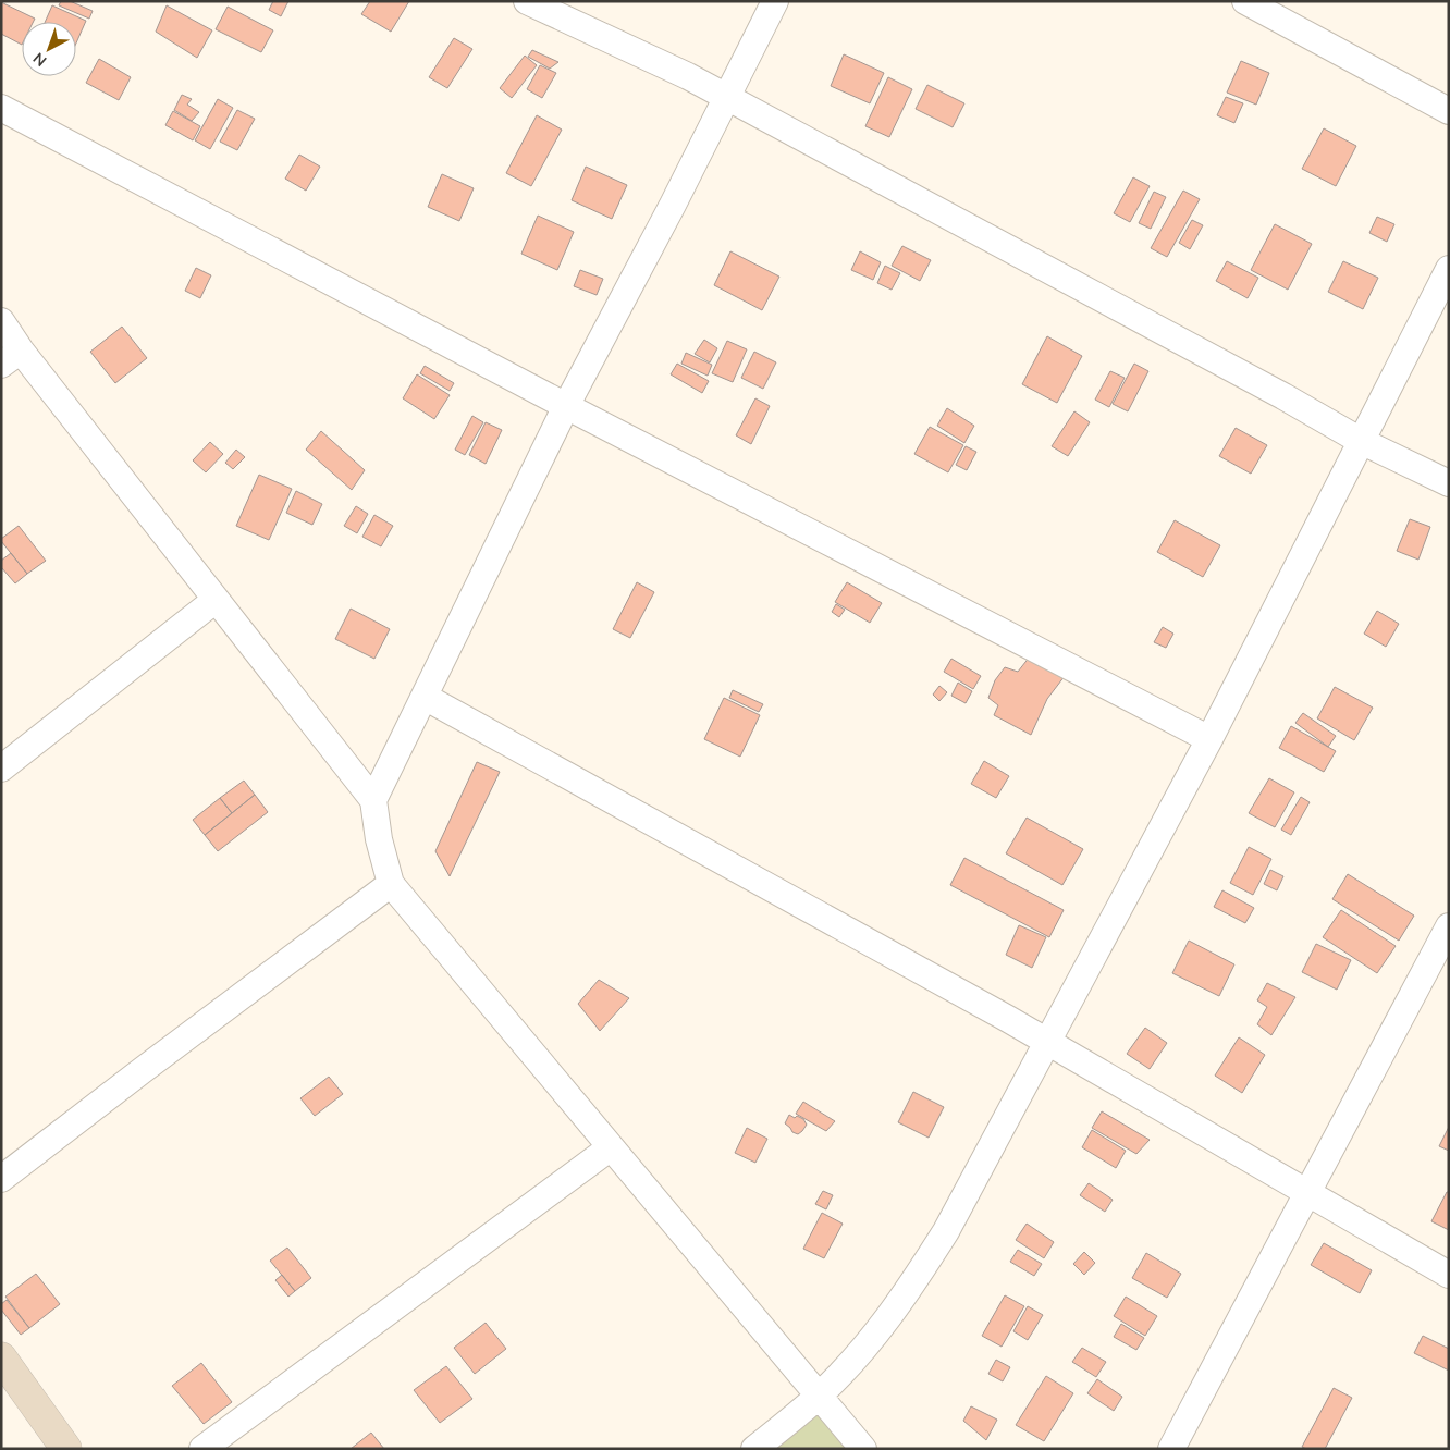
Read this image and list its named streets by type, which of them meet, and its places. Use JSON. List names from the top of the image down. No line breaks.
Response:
{"north":"bottom left"}
